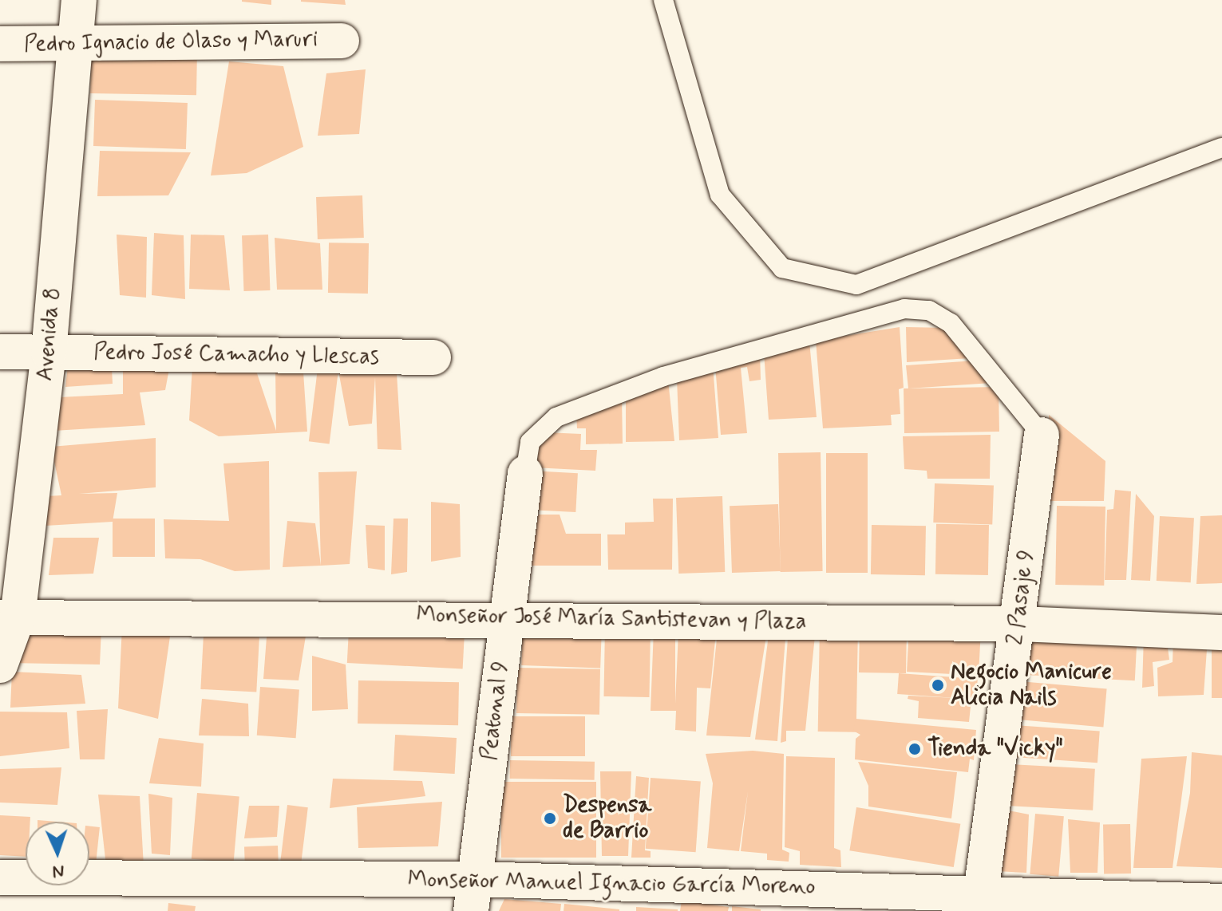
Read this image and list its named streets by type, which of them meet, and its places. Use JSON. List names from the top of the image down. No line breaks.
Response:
{"streets":{"street":["Pedro Ignacio de Olaso y Maruri","Avenida 8","Pedro José Camacho y Llescas","2 Pasaje 9","Monseñor José María Santistevan y Plaza","Peatonal 9","Monseñor Manuel Ignacio García Moreno"]},"crossings":[["Pedro Ignacio de Olaso y Maruri","Avenida 8"],["Avenida 8","Pedro José Camacho y Llescas"],["Avenida 8","Monseñor José María Santistevan y Plaza"],["2 Pasaje 9","Monseñor José María Santistevan y Plaza"],["2 Pasaje 9","Monseñor Manuel Ignacio García Moreno"],["Monseñor José María Santistevan y Plaza","Peatonal 9"],["Peatonal 9","Monseñor Manuel Ignacio García Moreno"]],"places":["Negocio Manicure Alicia Nails","Tienda \"Vicky\"","Despensa de Barrio"],"north":"bottom"}
